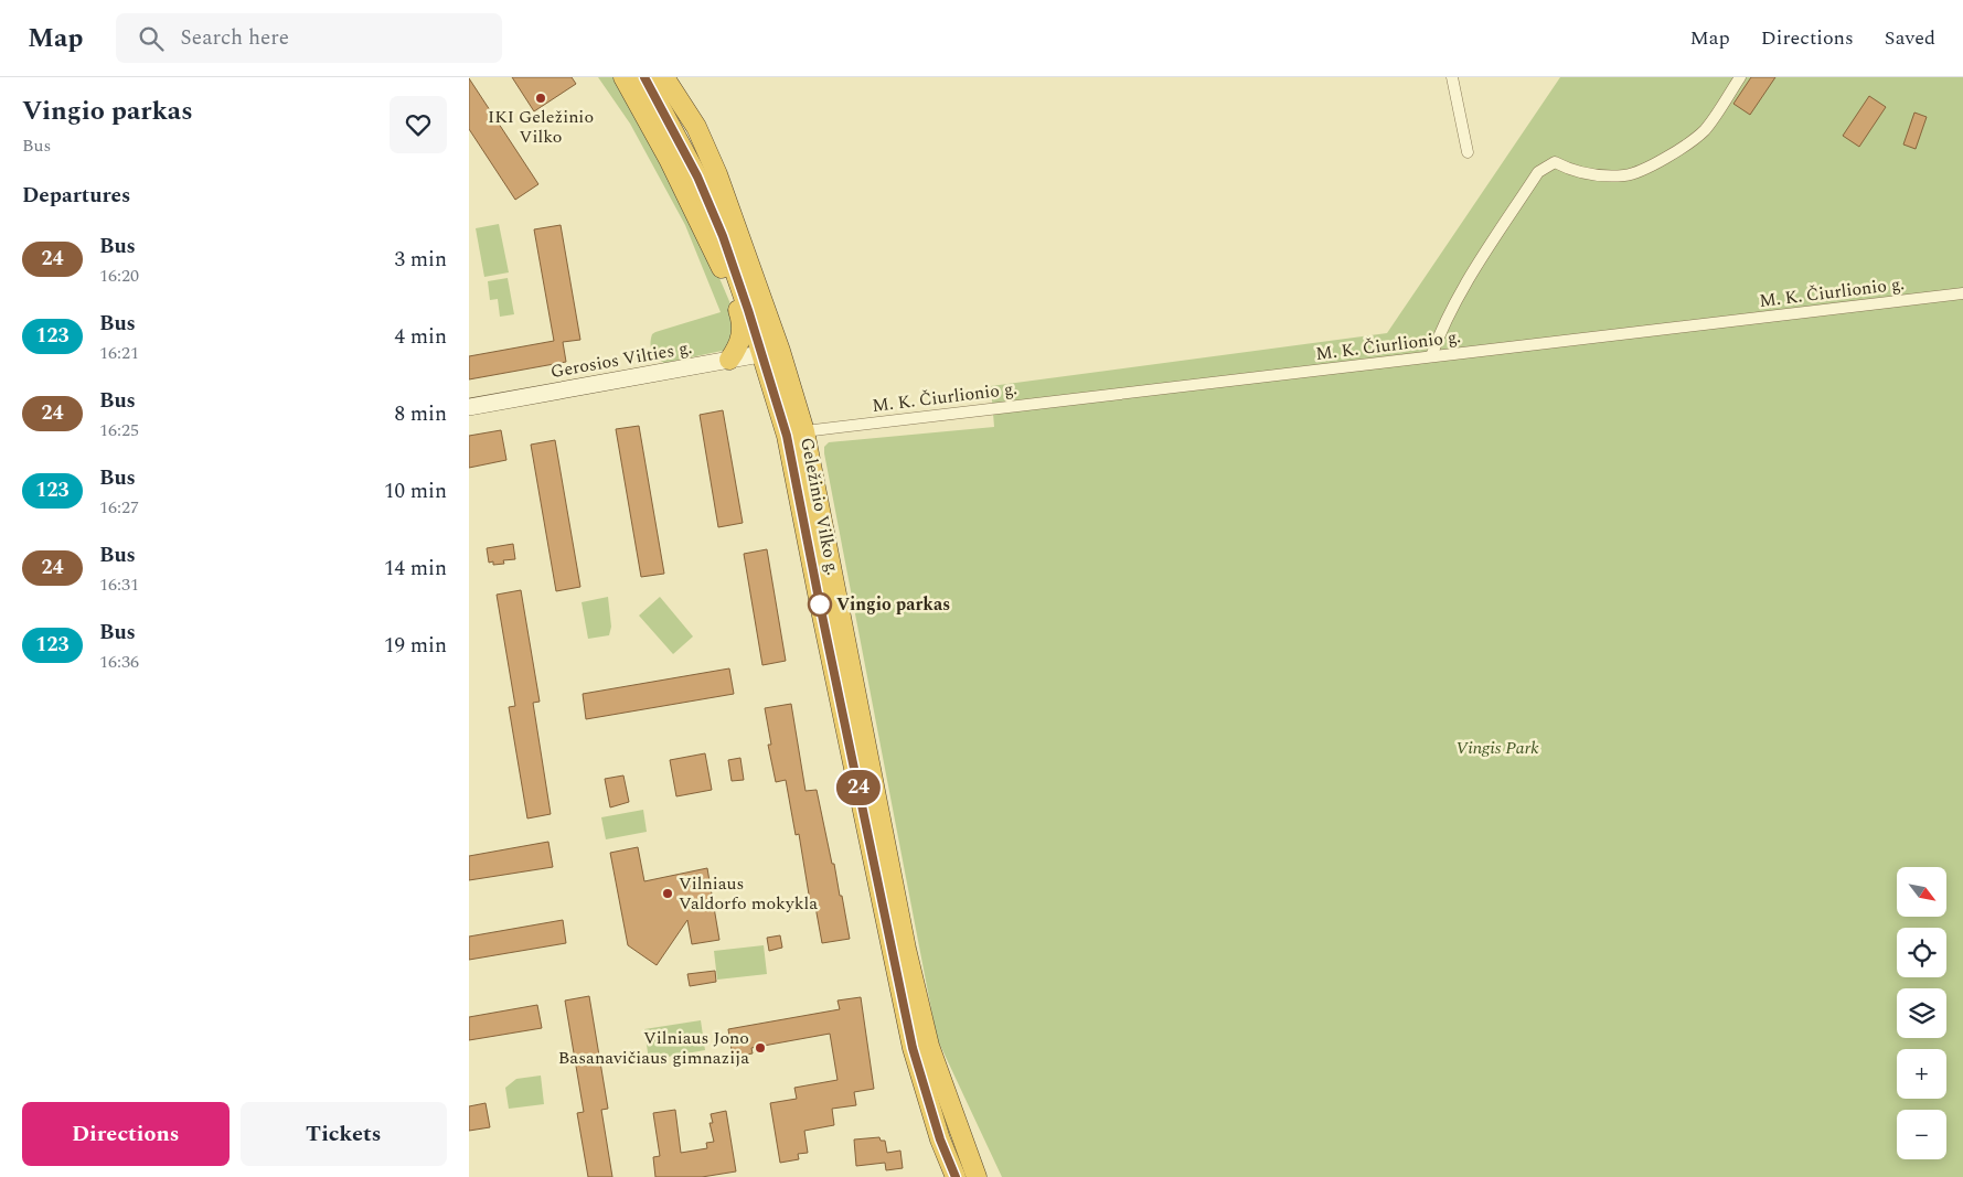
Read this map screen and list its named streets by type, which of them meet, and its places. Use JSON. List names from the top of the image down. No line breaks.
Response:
{"streets":{"highway":["Geležinio Vilko g."],"main road":["Gerosios Vilties g."],"street":["M. K. Čiurlionio g."]},"crossings":[["M. K. Čiurlionio g.","Geležinio Vilko g."],["Gerosios Vilties g.","Geležinio Vilko g."]],"parks":["Vingis Park"],"places":["IKI Geležinio Vilko","Vingio parkas","Vilniaus Valdorfo mokykla","Vilniaus Jono Basanavičiaus gimnazija"],"lines":["bus line 24"],"north":"bottom right","page":{"header":"Map","search":"Search here","nav":["Map","Directions","Saved"],"heading":[["Vingio parkas","Bus"],"Departures"],"on_map":"24","list":[{"mark":"24","name":"Bus","note":"16:20","value":"3 min"},{"mark":"123","name":"Bus","note":"16:21","value":"4 min"},{"mark":"24","name":"Bus","note":"16:25","value":"8 min"},{"mark":"123","name":"Bus","note":"16:27","value":"10 min"},{"mark":"24","name":"Bus","note":"16:31","value":"14 min"},{"mark":"123","name":"Bus","note":"16:36","value":"19 min"}],"map_buttons":["+","−"],"buttons":["Directions","Tickets"]}}
